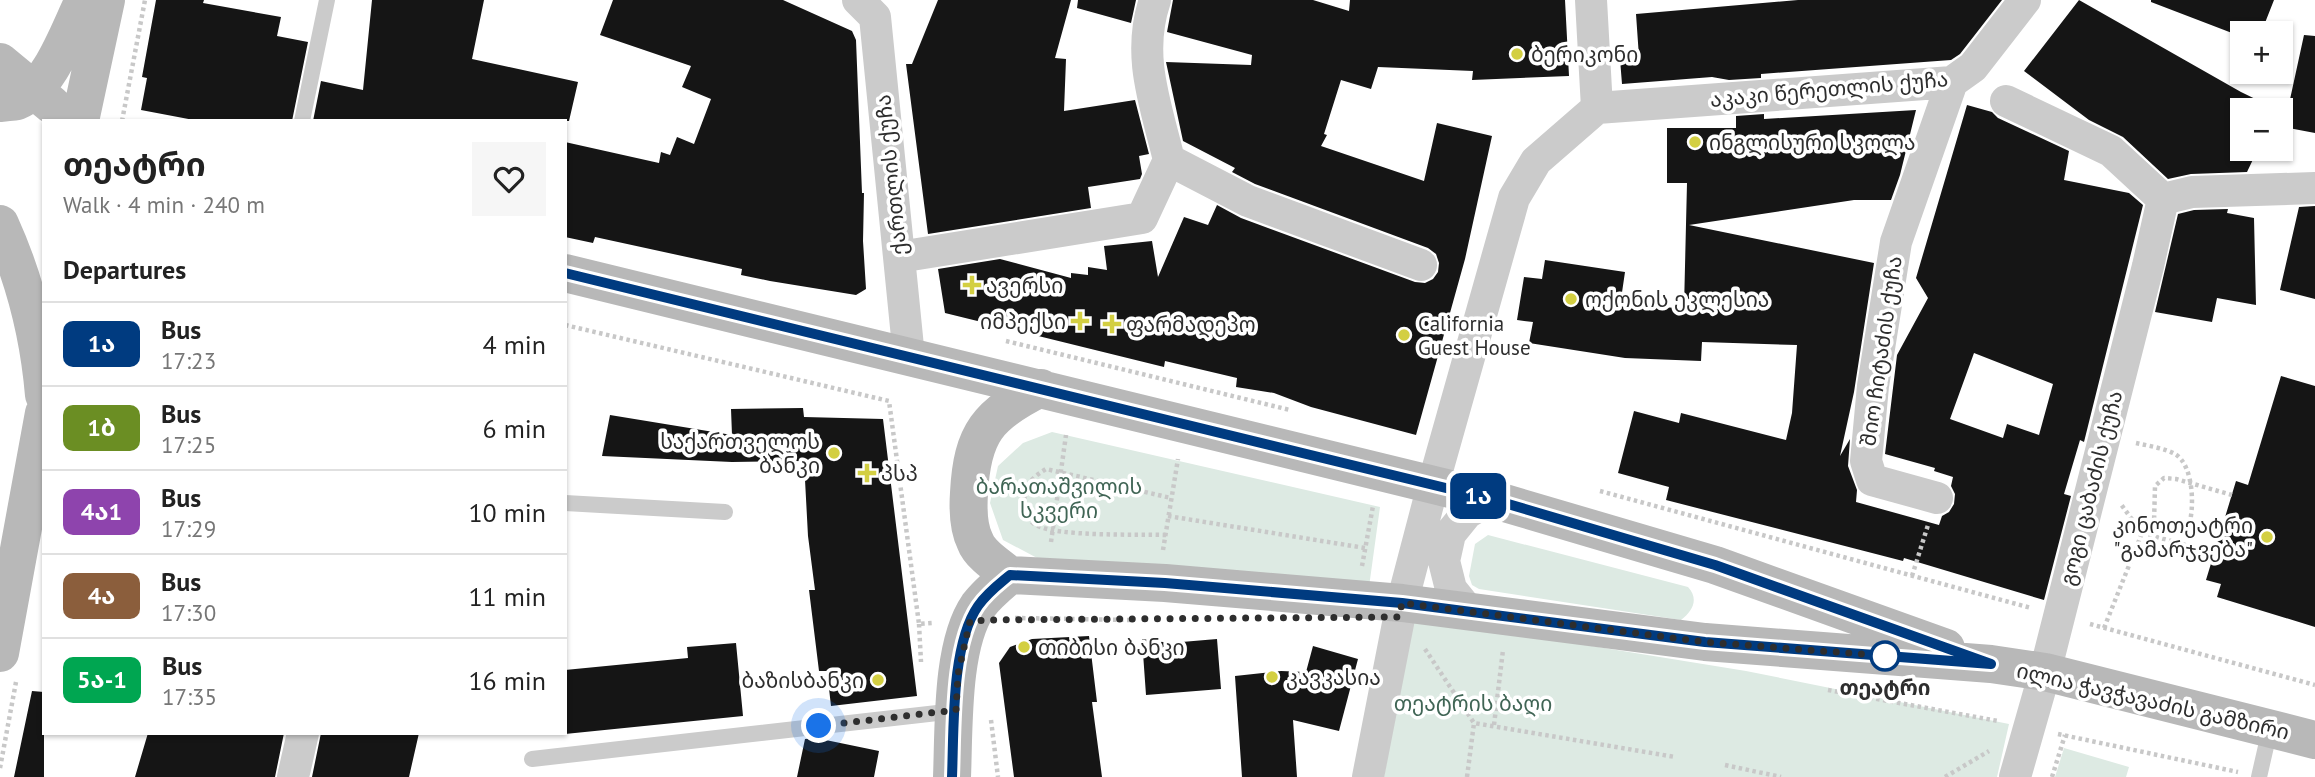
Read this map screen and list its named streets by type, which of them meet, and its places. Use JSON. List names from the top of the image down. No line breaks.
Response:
{"streets":{"main road":["ილია ჭავჭავაძის გამზირი"],"street":["აკაკი წერეთლის ქუჩა","ქართლის ქუჩა","შიო ჩიტაძის ქუჩა","გოგი ცაბაძის ქუჩა"]},"crossings":[["აკაკი წერეთლის ქუჩა","შიო ჩიტაძის ქუჩა"],["ქართლის ქუჩა","ილია ჭავჭავაძის გამზირი"],["გოგი ცაბაძის ქუჩა","ილია ჭავჭავაძის გამზირი"]],"parks":["ბარათაშვილის სკვერი","თეატრის ბაღი"],"places":{"other":["ბერიკონი","ინგლისური სკოლა","ოქონის ეკლესია","California Guest House","საქართველოს ბანკი","კინოთეატრი \"გამარჯვება\"","თიბისი ბანკი","თეატრი","კავკასია","ბაზისბანკი"],"health":["ავერსი","იმპექსი","ფარმადეპო","პსპ"]},"lines":["bus line 1ა"],"page":{"on_map":"1ა","map_buttons":["+","−"],"heading":[["თეატრი","Walk · 4 min · 240 m"],"Departures"],"list":[{"mark":"1ა","name":"Bus","note":"17:23","value":"4 min"},{"mark":"1ბ","name":"Bus","note":"17:25","value":"6 min"},{"mark":"4ა1","name":"Bus","note":"17:29","value":"10 min"},{"mark":"4ა","name":"Bus","note":"17:30","value":"11 min"},{"mark":"5ა-1","name":"Bus","note":"17:35","value":"16 min"}]}}
